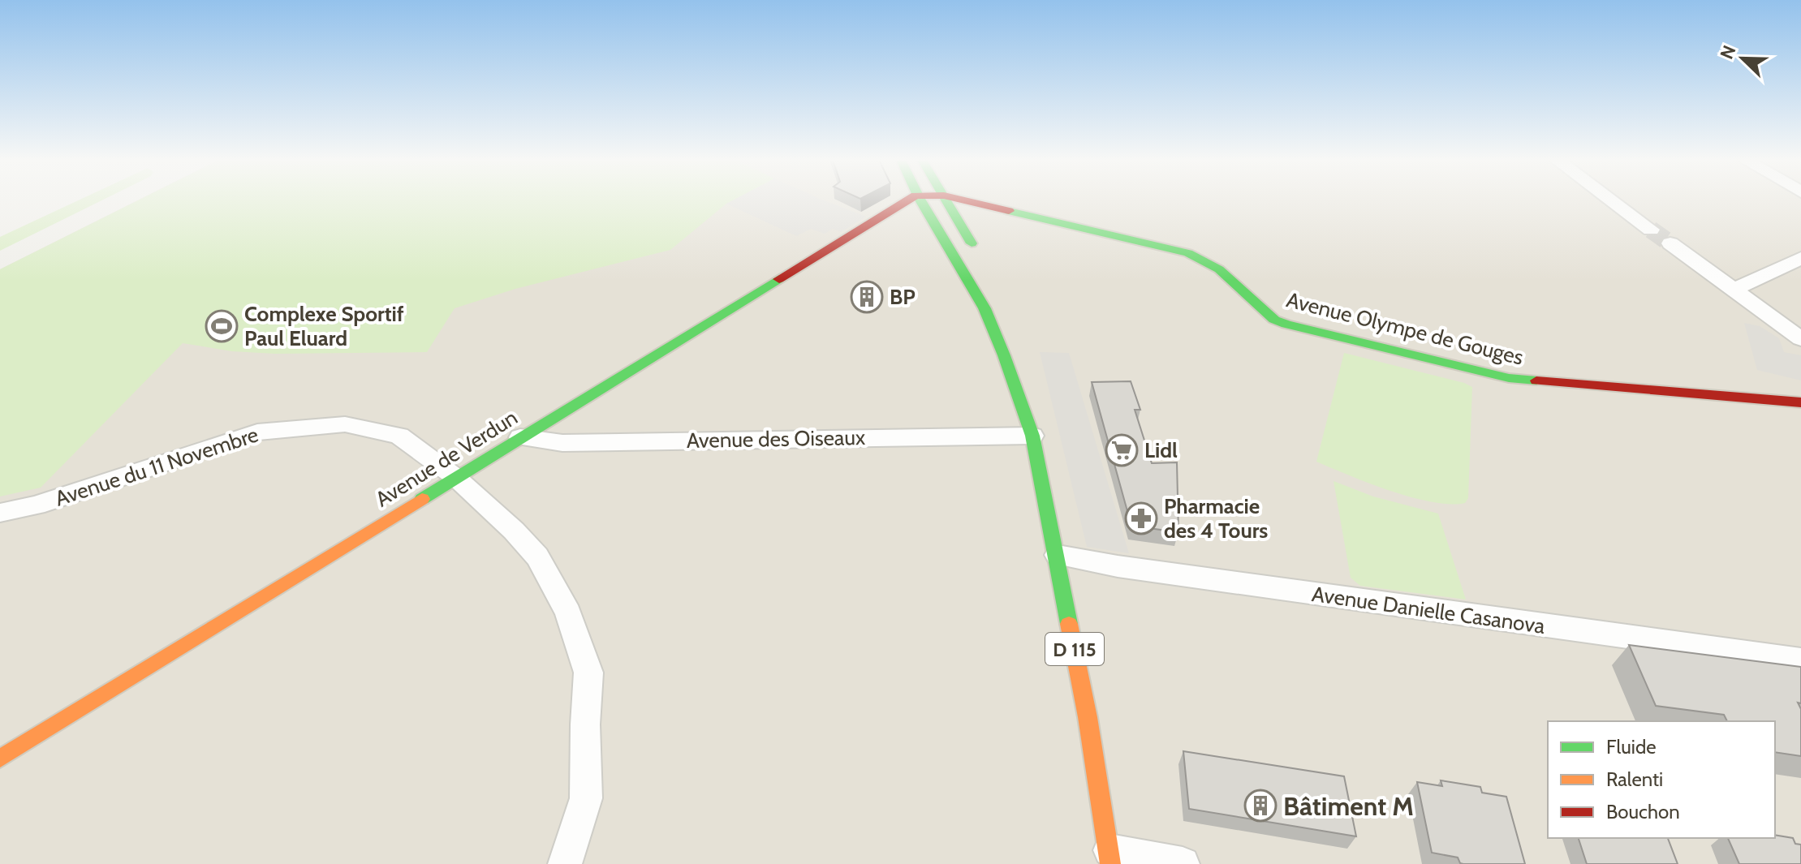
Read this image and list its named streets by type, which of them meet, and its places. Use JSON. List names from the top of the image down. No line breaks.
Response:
{"streets":{"street":["Avenue Olympe de Gouges","Avenue des Oiseaux","Avenue de Verdun","Avenue du 11 Novembre","Avenue Danielle Casanova","D 115"]},"crossings":[["Avenue Olympe de Gouges","D 115"],["Avenue des Oiseaux","Avenue de Verdun"],["Avenue des Oiseaux","D 115"],["Avenue de Verdun","Avenue du 11 Novembre"],["Avenue Danielle Casanova","D 115"]],"places":{"building":["BP","Bâtiment M"],"sports":["Complexe Sportif Paul Eluard"],"supermarket":["Lidl"],"pharmacy":["Pharmacie des 4 Tours"]},"legend":["Fluide","Ralenti","Bouchon"],"north":"top left"}
